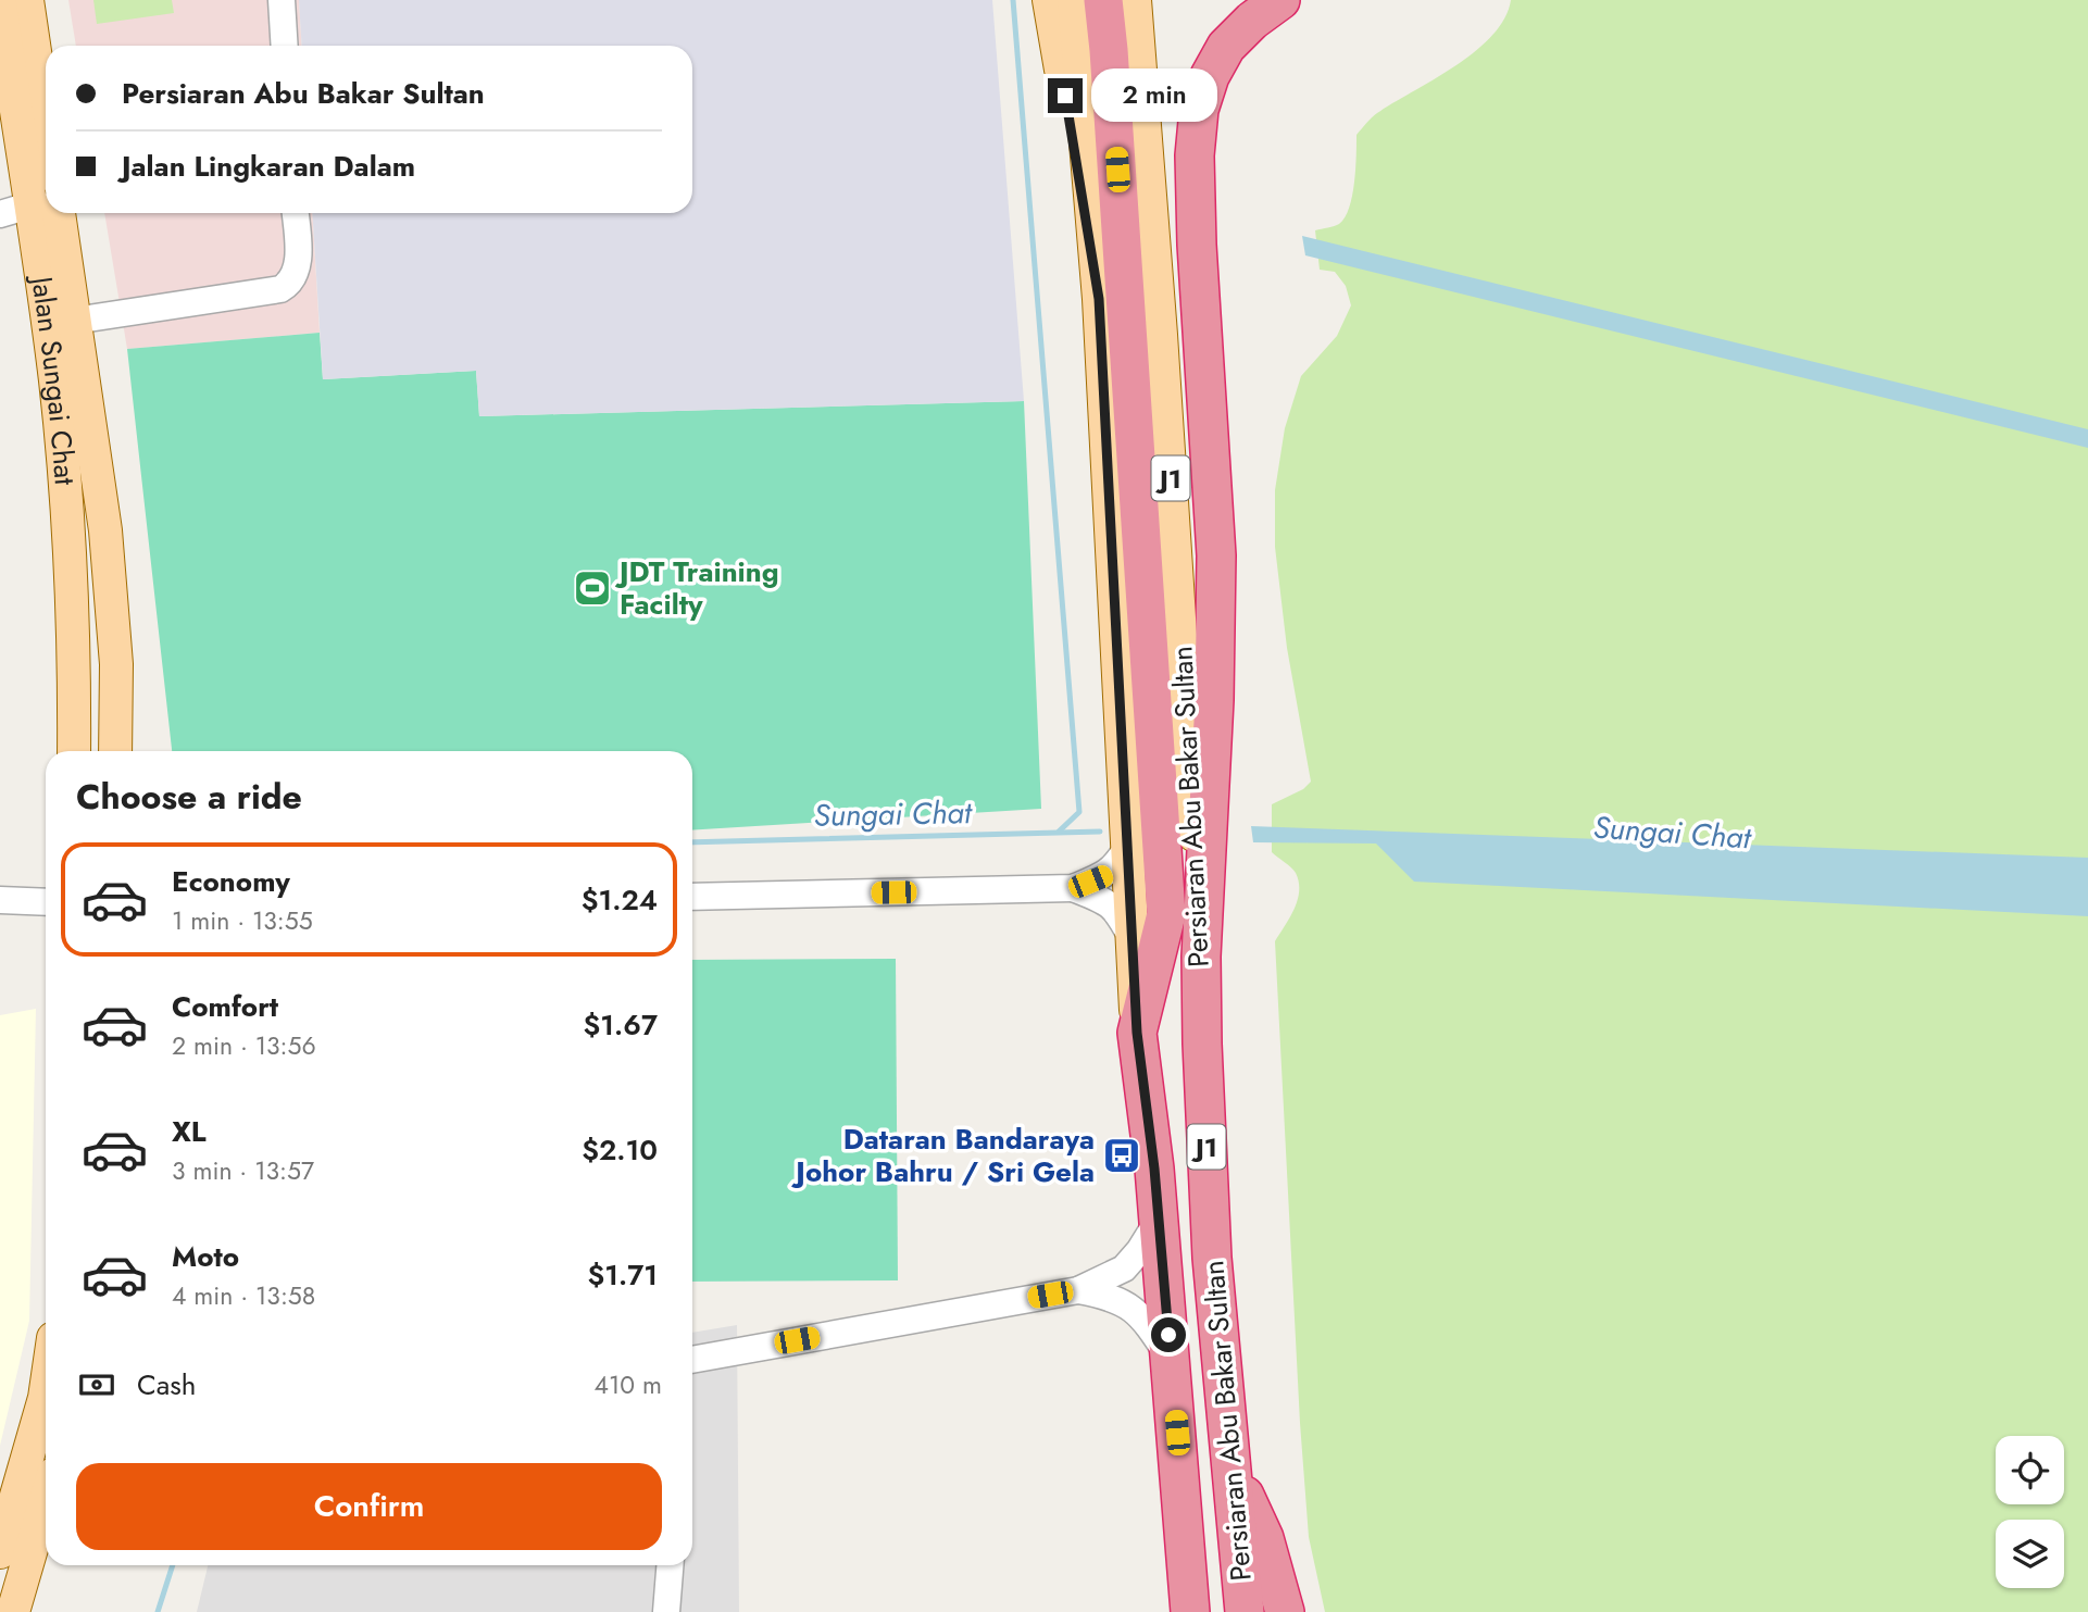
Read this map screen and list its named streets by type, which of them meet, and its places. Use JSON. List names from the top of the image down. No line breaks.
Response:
{"streets":{"highway":["J1","Persiaran Abu Bakar Sultan"],"main road":["Jalan Sungai Chat"]},"water":["Sungai Chat"],"places":{"sports":["JDT Training Facilty"],"bus stop":["Dataran Bandaraya Johor Bahru / Sri Gela"]},"page":{"banner":["Persiaran Abu Bakar Sultan","Jalan Lingkaran Dalam"],"bubble":"2 min","heading":"Choose a ride","list":[{"name":"Economy","note":"1 min · 13:55","value":"$1.24"},{"name":"Comfort","note":"2 min · 13:56","value":"$1.67"},{"name":"XL","note":"3 min · 13:57","value":"$2.10"},{"name":"Moto","note":"4 min · 13:58","value":"$1.71"}],"pay":["Cash","410 m"],"buttons":"Confirm"}}
